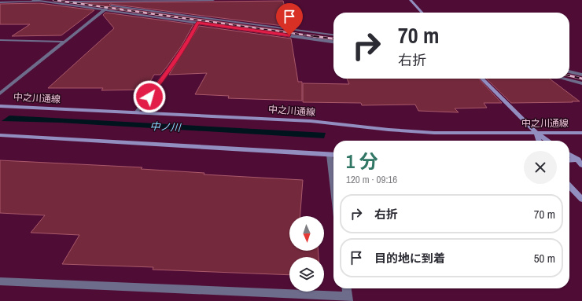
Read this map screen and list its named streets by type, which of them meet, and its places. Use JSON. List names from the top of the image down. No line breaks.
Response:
{"streets":{"street":["中之川通線"]},"water":["中ノ川"],"north":"bottom","page":{"turn":["70 m","右折"],"heading":["1 分","120 m · 09:16"],"list":[{"name":"右折","value":"70 m"},{"name":"目的地に到着","value":"50 m"}]}}
